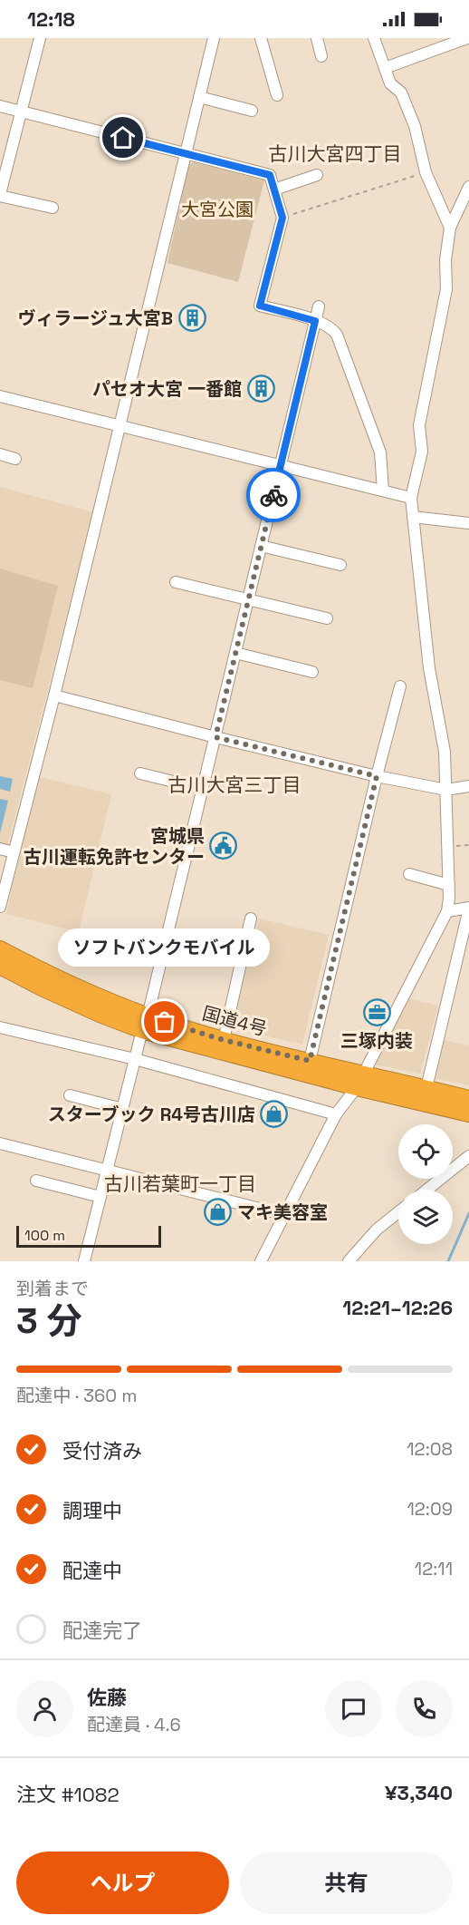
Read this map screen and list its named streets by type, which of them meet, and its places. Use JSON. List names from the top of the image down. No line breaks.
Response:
{"streets":{"highway":["国道4号"]},"districts":["古川大宮四丁目","古川大宮三丁目","古川若葉町一丁目"],"parks":["大宮公園"],"places":{"building":["ヴィラージュ大宮B","パセオ大宮 一番館"],"public building":["宮城県 古川運転免許センター"],"office":["三塚内装"],"other":["ソフトバンクモバイル"],"shop":["スターブック R4号古川店","マキ美容室"]},"scale_bar":"100 m","page":{"status":"12:18","bubble":"ソフトバンクモバイル","scale":"100 m","heading":["3 分","到着まで","12:21–12:26"],"panel":["佐藤","配達員 · 4.6","注文 #1082","¥3,340"],"bar":"配達中 · 360 m","list":[["受付済み","12:08"],["調理中","12:09"],["配達中","12:11"],"配達完了"],"buttons":["ヘルプ","共有"]}}
